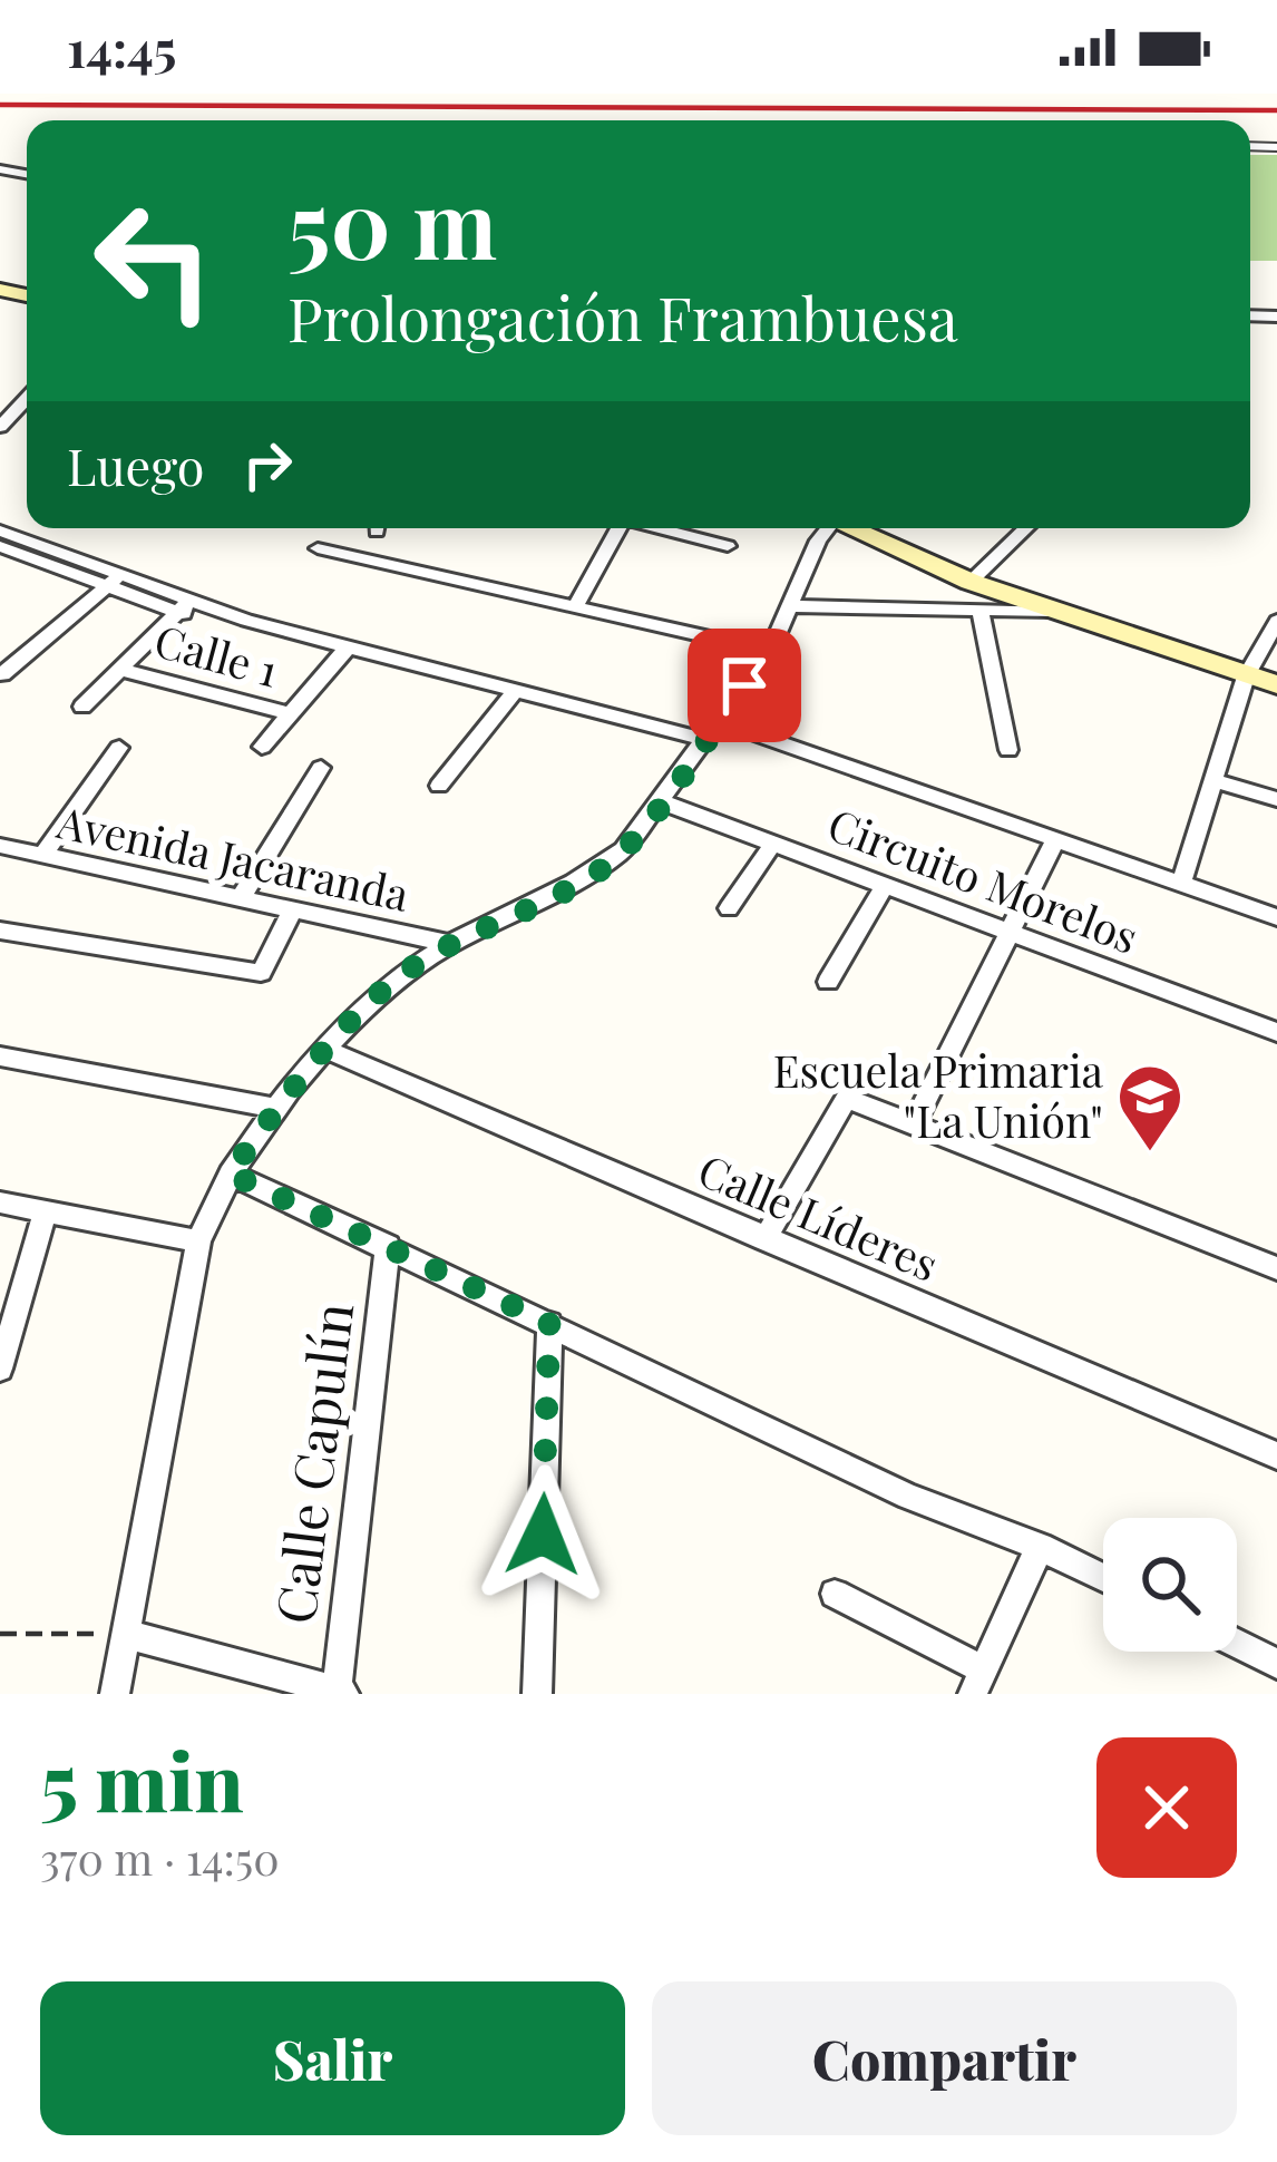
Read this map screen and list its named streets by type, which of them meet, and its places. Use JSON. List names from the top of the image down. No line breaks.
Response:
{"streets":{"street":["Calle 1","Avenida Jacaranda","Circuito Morelos","Calle Líderes","Calle Capulín"]},"places":{"school or university":["Escuela Primaria \"La Unión\""]},"page":{"status":"14:45","turn":["50 m","Prolongación Frambuesa"],"then":"Luego","heading":["5 min","370 m · 14:50"],"buttons":["Salir","Compartir"]}}
